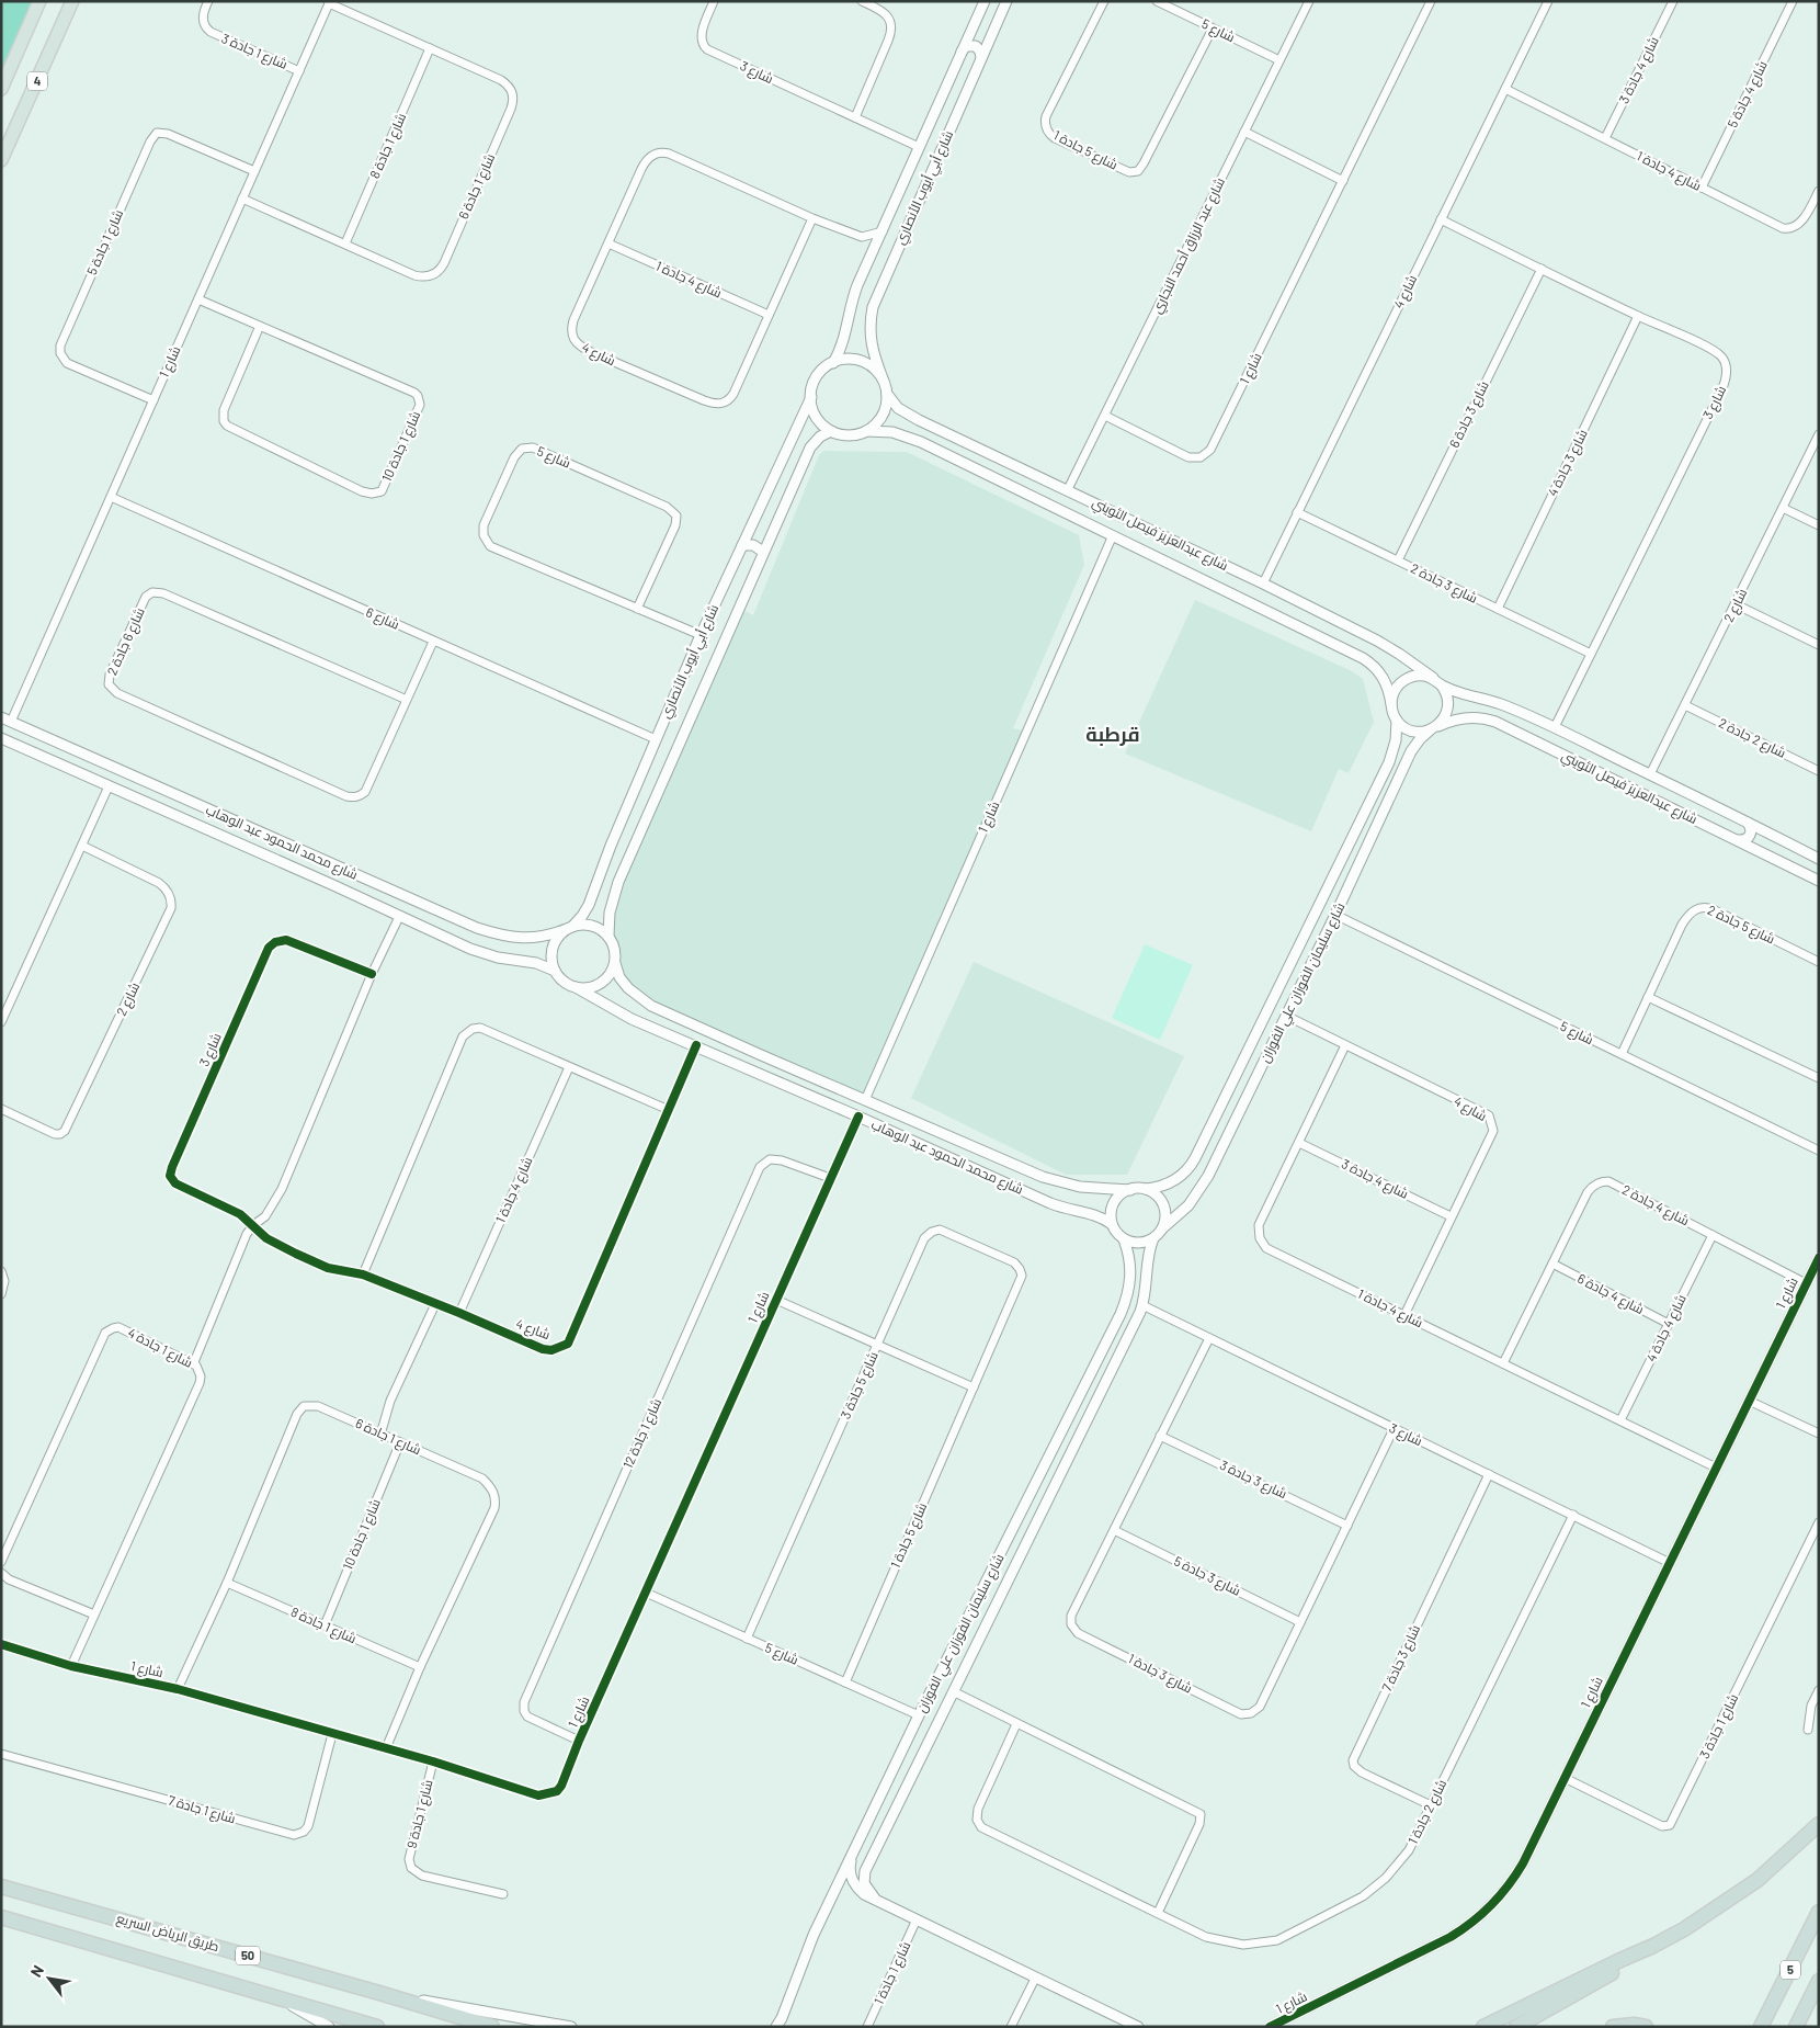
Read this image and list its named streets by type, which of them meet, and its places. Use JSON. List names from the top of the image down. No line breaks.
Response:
{"streets":{"highway":["4","طريق الرياض السريع","50","5"],"street":["شارع 5","شارع 1 جادة 3","شارع 4 جادة 3","شارع 3","شارع 4 جادة 5","شارع 1 جادة 8","شارع 5 جادة 1","شارع 4 جادة 1","شارع 1 جادة 6","شارع أبي أيوب الأنصاري","شارع 1 جادة 5","شارع عبد الرزاق أحمد النجاري","شارع 4","شارع 1","شارع 3 جادة 6","شارع 1 جادة 10","شارع 3 جادة 4","شارع عبدالعزيز فيصل الثويني","شارع 3 جادة 2","شارع 2","شارع 6","شارع 6 جادة 2","شارع 2 جادة 2","شارع محمد الحمود عبد الوهاب","شارع 5 جادة 2","شارع سليمان الفوزان علي الفوزان","شارع 4 جادة 2","شارع 4 جادة 6","شارع 4 جادة 4","شارع 1 جادة 4","شارع 5 جادة 3","شارع 1 جادة 12","شارع 3 جادة 3","شارع 3 جادة 5","شارع 3 جادة 7","شارع 3 جادة 1","شارع 1 جادة 7","شارع 2 جادة 1","شارع 1 جادة 9","شارع 1 جادة 1"]},"crossings":[["شارع 5","شارع 5 جادة 1"],["شارع 5","شارع أبي أيوب الأنصاري"],["شارع 5","شارع عبد الرزاق أحمد النجاري"],["شارع 5","شارع 1"],["شارع 5","شارع 5 جادة 2"],["شارع 5","شارع سليمان الفوزان علي الفوزان"],["شارع 5","شارع 5 جادة 3"],["شارع 1 جادة 3","شارع 1"],["شارع 4 جادة 3","شارع 4 جادة 1"],["شارع 4 جادة 3","شارع 4"],["شارع 3","شارع أبي أيوب الأنصاري"],["شارع 3","شارع 4"],["شارع 3","شارع 1"],["شارع 3","شارع 3 جادة 6"],["شارع 3","شارع 3 جادة 4"],["شارع 3","شارع عبدالعزيز فيصل الثويني"],["شارع 3","شارع 3 جادة 2"],["شارع 3","شارع سليمان الفوزان علي الفوزان"],["شارع 3","شارع 3 جادة 7"],["شارع 3","شارع 3 جادة 1"],["شارع 3","شارع 2 جادة 1"],["شارع 4 جادة 5","شارع 4 جادة 1"],["شارع 1 جادة 8","شارع 1 جادة 6"],["شارع 1 جادة 8","شارع 1 جادة 10"],["شارع 5 جادة 1","شارع 5 جادة 3"],["شارع 4 جادة 1","شارع 4"],["شارع 4 جادة 1","شارع 1"],["شارع 4 جادة 1","شارع 4 جادة 2"],["شارع 4 جادة 1","شارع 4 جادة 4"],["شارع 1 جادة 6","شارع 1"],["شارع 1 جادة 6","شارع 1 جادة 10"],["شارع أبي أيوب الأنصاري","شارع عبدالعزيز فيصل الثويني"],["شارع أبي أيوب الأنصاري","شارع 6"],["شارع أبي أيوب الأنصاري","شارع محمد الحمود عبد الوهاب"],["شارع 1 جادة 5","شارع 1"],["شارع عبد الرزاق أحمد النجاري","شارع 1"],["شارع عبد الرزاق أحمد النجاري","شارع عبدالعزيز فيصل الثويني"],["شارع 4","شارع عبدالعزيز فيصل الثويني"],["شارع 4","شارع 3 جادة 2"],["شارع 4","شارع محمد الحمود عبد الوهاب"],["شارع 4","شارع سليمان الفوزان علي الفوزان"],["شارع 1","شارع 1 جادة 10"],["شارع 1","شارع عبدالعزيز فيصل الثويني"],["شارع 1","شارع 6"],["شارع 1","شارع محمد الحمود عبد الوهاب"],["شارع 1","شارع 4 جادة 2"],["شارع 1","شارع 1 جادة 4"],["شارع 1","شارع 1 جادة 12"],["شارع 1","شارع 1 جادة 7"],["شارع 1","شارع 1 جادة 9"],["شارع 3 جادة 6","شارع 3 جادة 2"],["شارع 3 جادة 4","شارع 3 جادة 2"],["شارع عبدالعزيز فيصل الثويني","شارع 2"],["شارع عبدالعزيز فيصل الثويني","شارع سليمان الفوزان علي الفوزان"],["شارع 2","شارع 2 جادة 2"],["شارع 6","شارع 6 جادة 2"],["شارع محمد الحمود عبد الوهاب","شارع سليمان الفوزان علي الفوزان"],["شارع 4 جادة 2","شارع 4 جادة 6"],["شارع 4 جادة 2","شارع 4 جادة 4"],["شارع 4 جادة 6","شارع 4 جادة 4"],["شارع 3 جادة 3","شارع 3 جادة 1"],["شارع 3 جادة 5","شارع 3 جادة 1"],["شارع 3 جادة 7","شارع 2 جادة 1"]],"districts":["قرطبة"],"north":"top left"}
